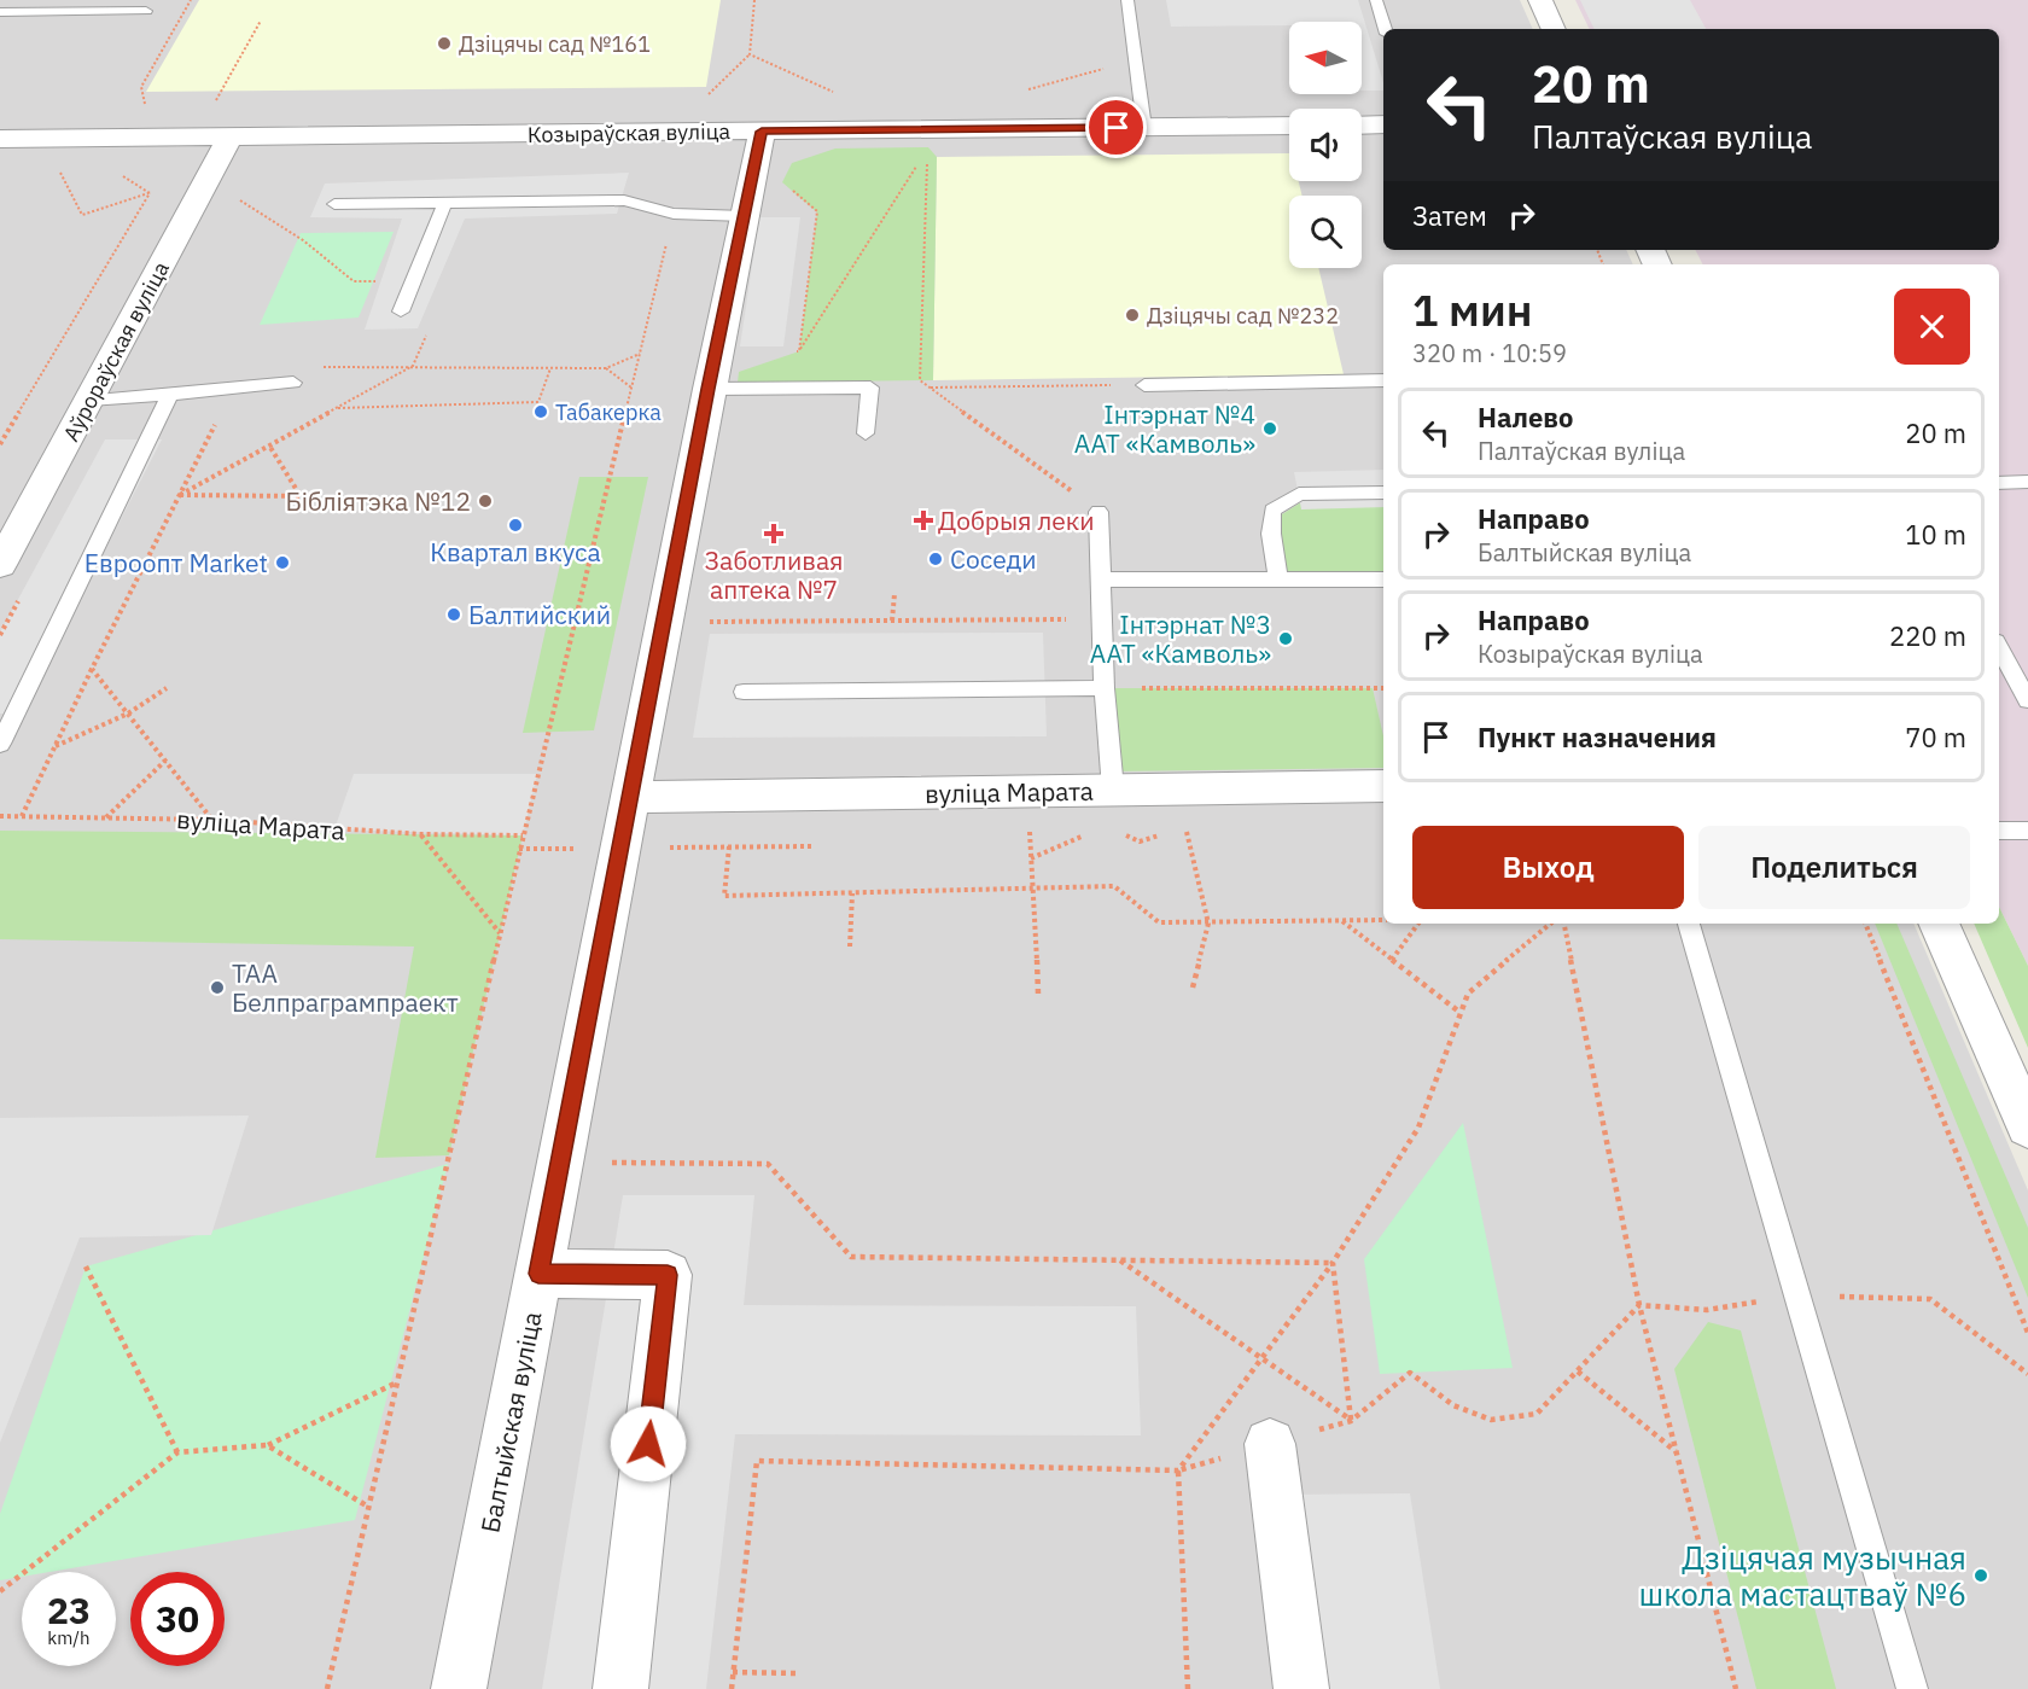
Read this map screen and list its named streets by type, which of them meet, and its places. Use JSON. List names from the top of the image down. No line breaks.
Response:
{"streets":{"street":["Козыраўская вуліца","Аўрораўская вуліца","вуліца Марата","Балтыйская вуліца"]},"crossings":[["Козыраўская вуліца","Аўрораўская вуліца"],["Козыраўская вуліца","Балтыйская вуліца"],["вуліца Марата","Балтыйская вуліца"]],"places":{"other":["Дзіцячы сад №161","Дзіцячы сад №232","Табакерка","Інтэрнат №4 ААТ «Камволь»","Бібліятэка №12","Квартал вкуса","Соседи","Евроопт Market","Балтийский","Інтэрнат №3 ААТ «Камволь»","ТАА Белпрагрампраект","Дзіцячая музычная школа мастацтваў №6"],"health":["Добрыя леки","Заботливая аптека №7"]},"north":"left","page":{"turn":["20 m","Палтаўская вуліца"],"then":"Затем","heading":["1 мин","320 m · 10:59"],"list":[{"name":"Налево","note":"Палтаўская вуліца","value":"20 m"},{"name":"Направо","note":"Балтыйская вуліца","value":"10 m"},{"name":"Направо","note":"Козыраўская вуліца","value":"220 m"},{"name":"Пункт назначения","value":"70 m"}],"buttons":["Выход","Поделиться"],"speed":"23 km/h","limit":"30"}}
